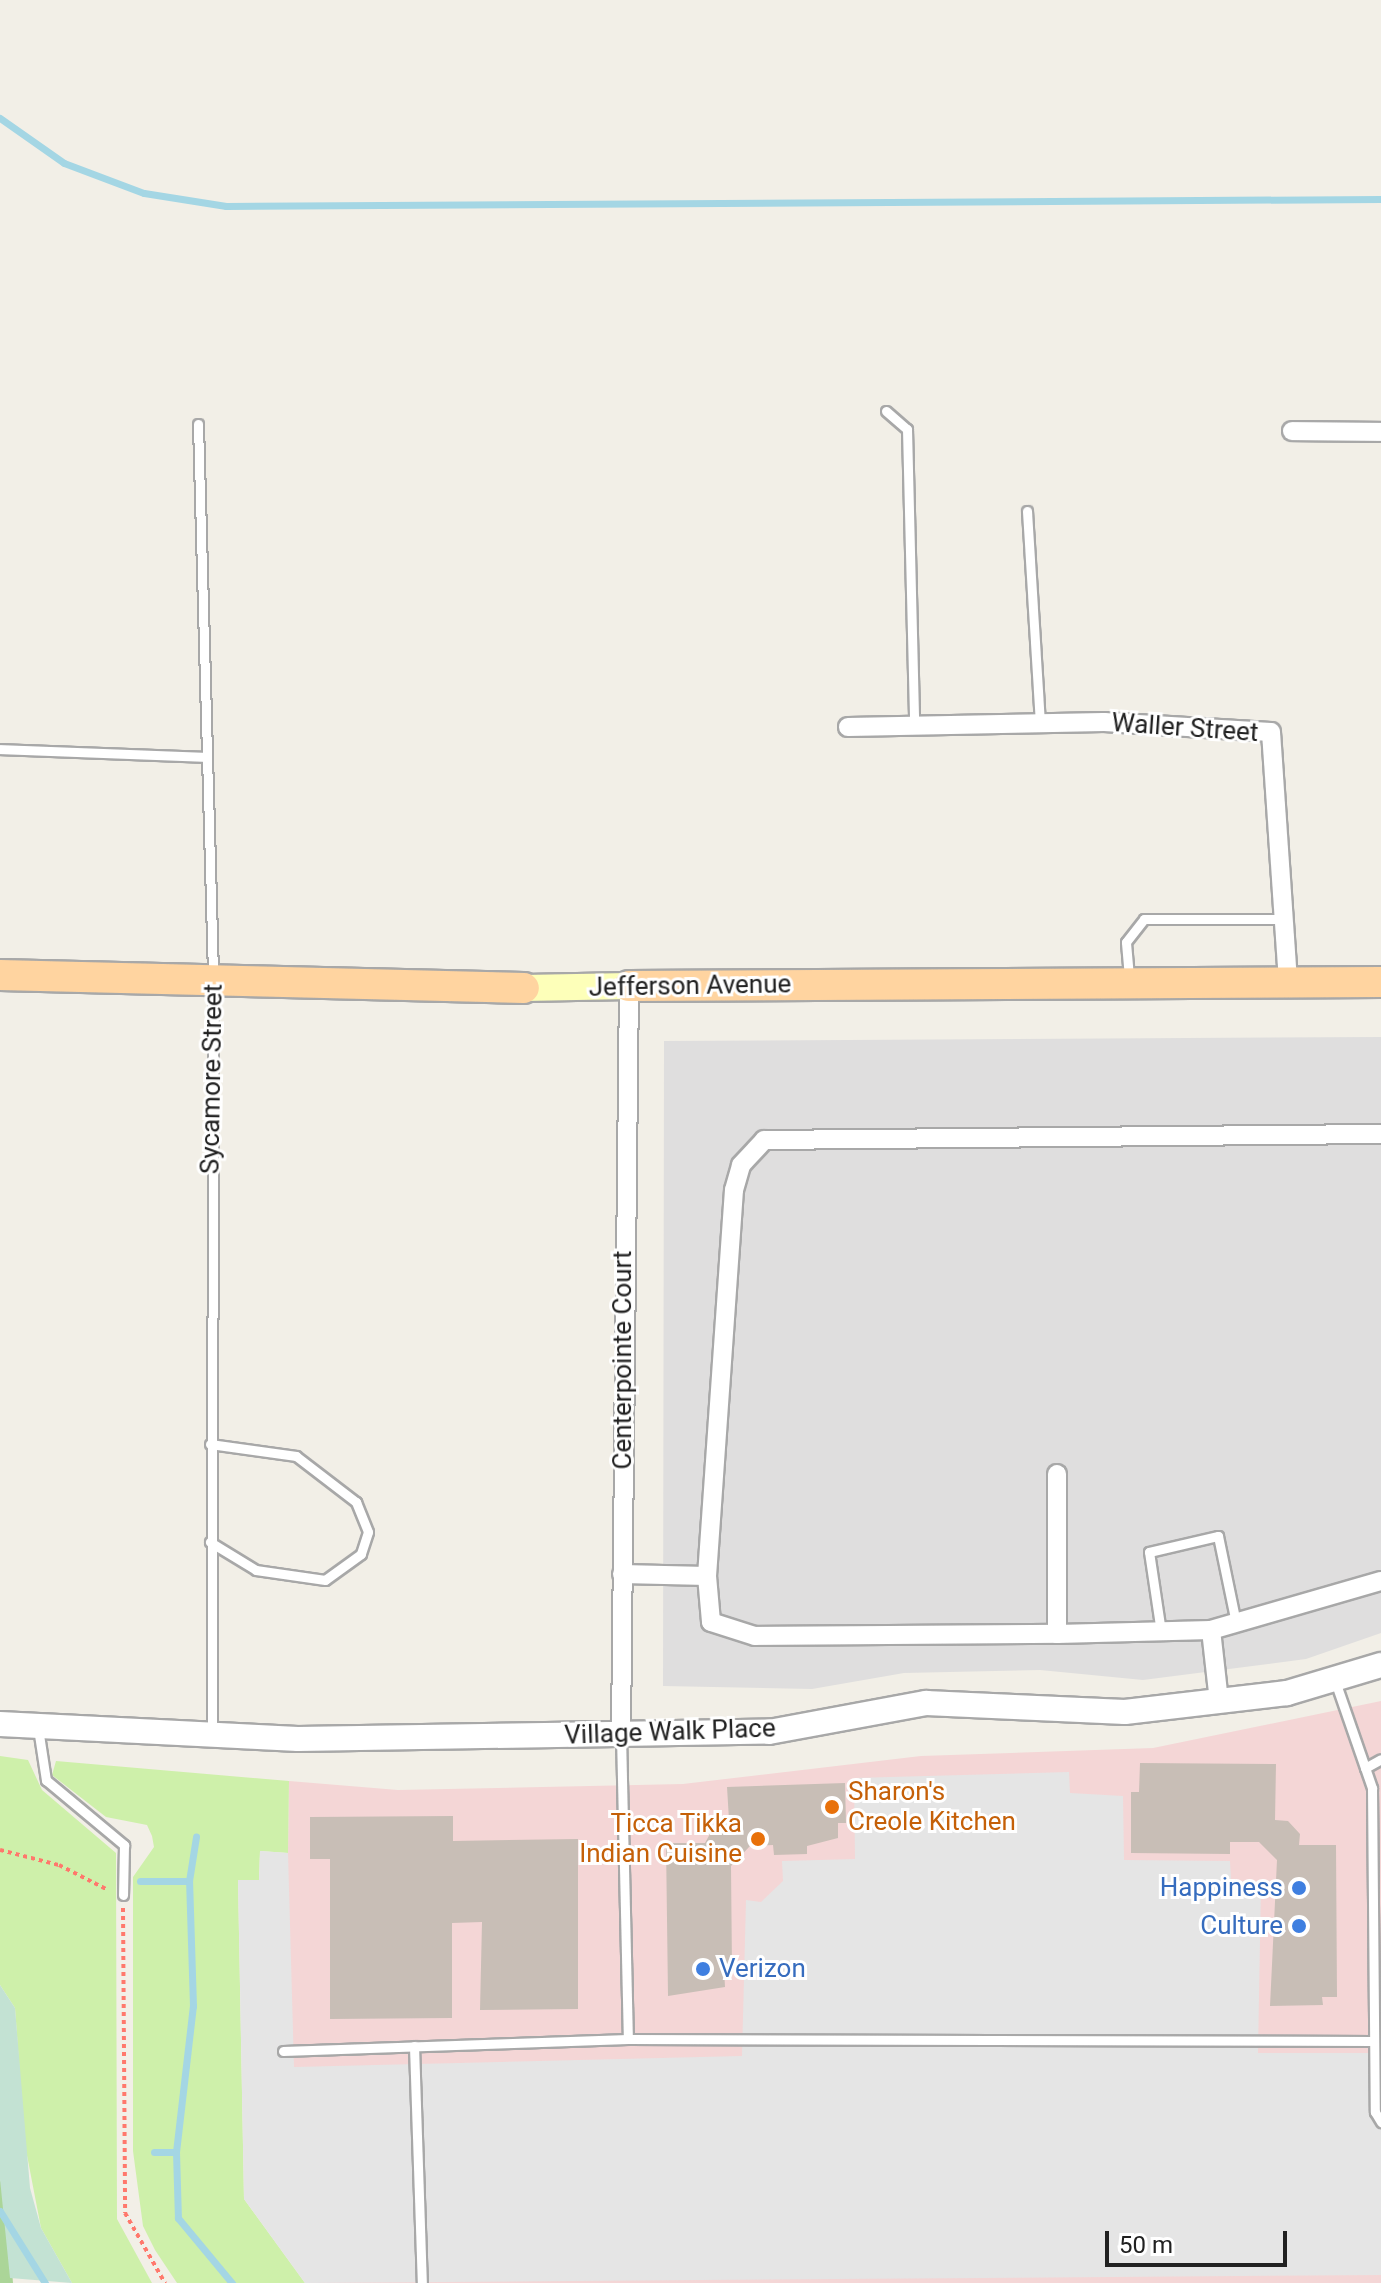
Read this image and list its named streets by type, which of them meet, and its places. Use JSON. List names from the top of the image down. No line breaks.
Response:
{"streets":{"main road":["Jefferson Avenue"],"street":["Waller Street","Centerpointe Court","Village Walk Place"],"lane":["Sycamore Street"]},"crossings":[["Waller Street","Jefferson Avenue"],["Jefferson Avenue","Sycamore Street"],["Jefferson Avenue","Centerpointe Court"],["Sycamore Street","Village Walk Place"],["Centerpointe Court","Village Walk Place"]],"places":["Sharon's Creole Kitchen","Ticca Tikka Indian Cuisine","Happiness","Culture","Verizon"],"scale_bar":"50 m"}
